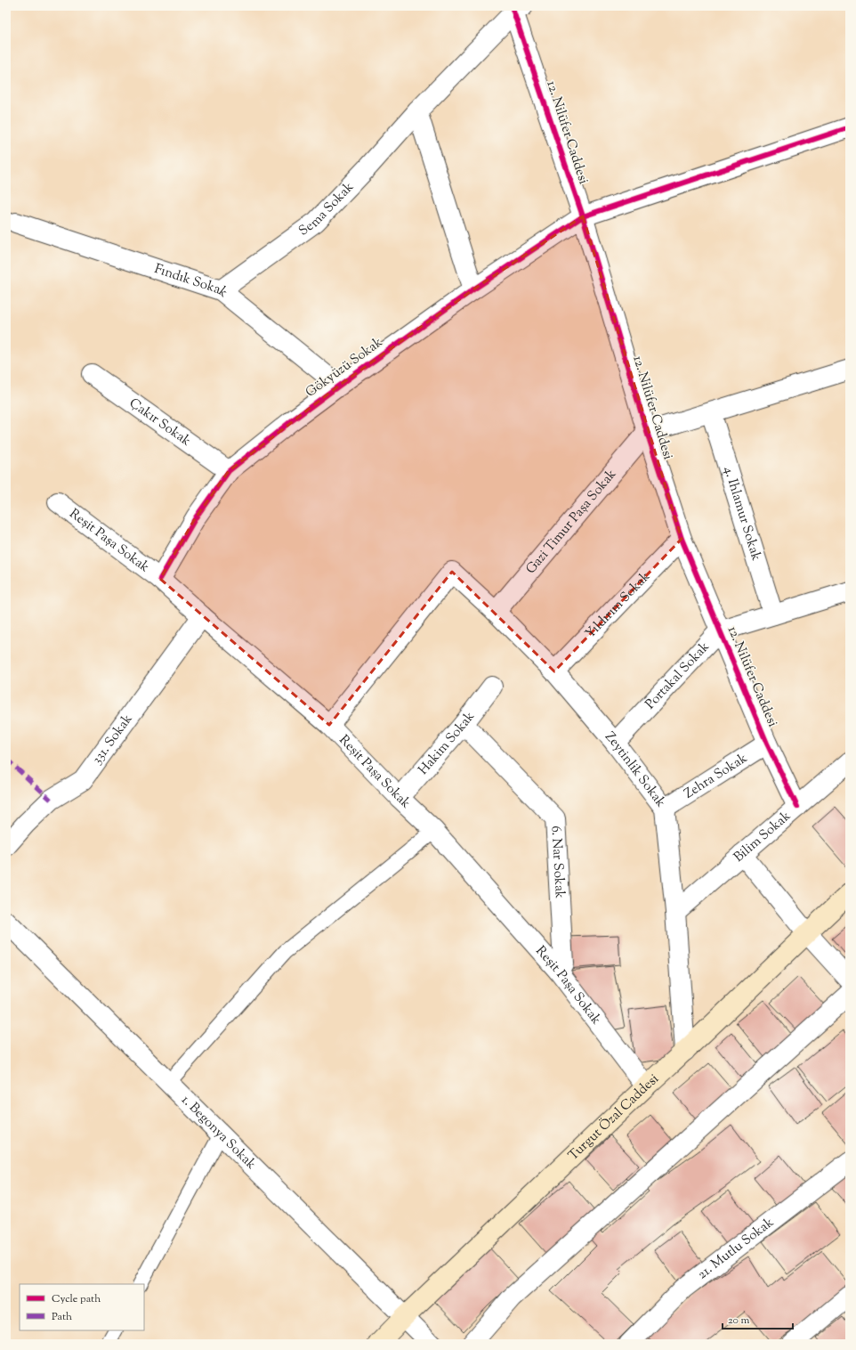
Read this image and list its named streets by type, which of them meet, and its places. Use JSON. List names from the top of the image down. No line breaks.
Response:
{"streets":{"street":["12. Nilüfer Caddesi","Sema Sokak","Fındık Sokak","Gökyüzü Sokak","Çakır Sokak","4. Ihlamur Sokak","Gazi Timur Paşa Sokak","Reşit Paşa Sokak","Yıldırım Sokak","Portakal Sokak","331. Sokak","Hakim Sokak","Zeytinlik Sokak","Zehra Sokak","Bilim Sokak","6. Nar Sokak","Turgut Özal Caddesi","1. Begonya Sokak","21. Mutlu Sokak"]},"crossings":[["12. Nilüfer Caddesi","Sema Sokak"],["12. Nilüfer Caddesi","Gökyüzü Sokak"],["12. Nilüfer Caddesi","Gazi Timur Paşa Sokak"],["12. Nilüfer Caddesi","Yıldırım Sokak"],["12. Nilüfer Caddesi","Portakal Sokak"],["12. Nilüfer Caddesi","Zehra Sokak"],["12. Nilüfer Caddesi","Bilim Sokak"],["Sema Sokak","Fındık Sokak"],["Fındık Sokak","Gökyüzü Sokak"],["Gökyüzü Sokak","Çakır Sokak"],["Gökyüzü Sokak","Reşit Paşa Sokak"],["4. Ihlamur Sokak","Portakal Sokak"],["Gazi Timur Paşa Sokak","Zeytinlik Sokak"],["Reşit Paşa Sokak","331. Sokak"],["Reşit Paşa Sokak","Hakim Sokak"],["Reşit Paşa Sokak","Zeytinlik Sokak"],["Reşit Paşa Sokak","6. Nar Sokak"],["Reşit Paşa Sokak","Turgut Özal Caddesi"],["Yıldırım Sokak","Zeytinlik Sokak"],["Portakal Sokak","Zeytinlik Sokak"],["Hakim Sokak","6. Nar Sokak"],["Zeytinlik Sokak","Zehra Sokak"],["Zeytinlik Sokak","Bilim Sokak"],["Zeytinlik Sokak","Turgut Özal Caddesi"],["Turgut Özal Caddesi","1. Begonya Sokak"]],"legend":["Cycle path","Path"],"scale_bar":"20 m"}
